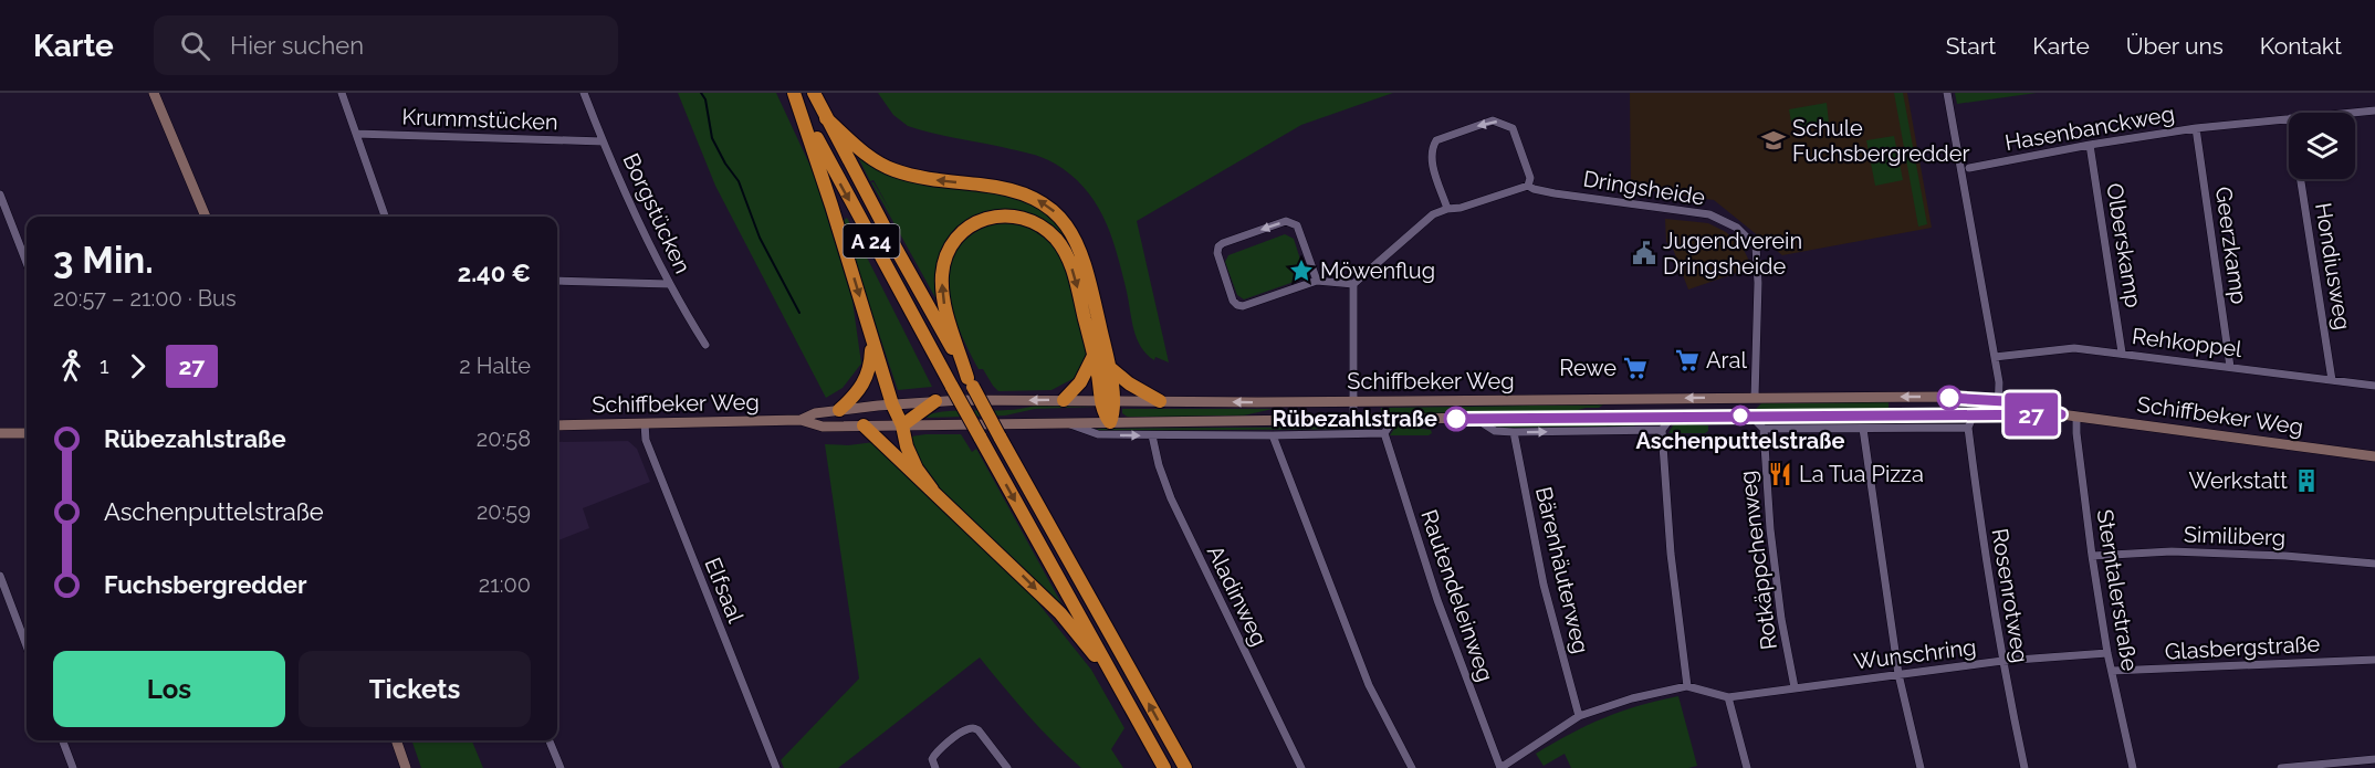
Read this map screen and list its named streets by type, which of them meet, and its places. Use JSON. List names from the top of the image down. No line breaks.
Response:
{"streets":{"highway":["A 24"],"main road":["Schiffbeker Weg"],"street":["Krummstücken","Hasenbanckweg","Dringsheide","Borgstücken","Olberskamp","Geerzkamp","Hondiusweg","Rehkoppel","Similiberg","Rotkäppchenweg","Bärenhäuterweg","Elfsaal","Sterntalerstraße","Aladinweg","Rautendeleinweg","Rosenrotweg","Glasbergstraße","Wunschring"]},"crossings":[["Krummstücken","Borgstücken"],["Hasenbanckweg","Olberskamp"],["Hasenbanckweg","Geerzkamp"],["Dringsheide","Schiffbeker Weg"],["Olberskamp","Rehkoppel"],["Geerzkamp","Rehkoppel"],["Hondiusweg","Rehkoppel"],["Schiffbeker Weg","Bärenhäuterweg"],["Schiffbeker Weg","Elfsaal"],["Schiffbeker Weg","Sterntalerstraße"],["Schiffbeker Weg","Aladinweg"],["Schiffbeker Weg","Rautendeleinweg"],["Similiberg","Sterntalerstraße"],["Rotkäppchenweg","Wunschring"],["Sterntalerstraße","Glasbergstraße"],["Sterntalerstraße","Wunschring"],["Rosenrotweg","Wunschring"]],"places":{"school or university":["Schule Fuchsbergredder"],"public building":["Jugendverein Dringsheide"],"place":["Möwenflug"],"supermarket":["Aral","Rewe"],"other":["Aschenputtelstraße","Rübezahlstraße"],"restaurant":["La Tua Pizza"],"building":["Werkstatt"]},"lines":["bus line 27"],"page":{"header":"Karte","search":"Hier suchen","nav":["Start","Karte","Über uns","Kontakt"],"on_map":"27","heading":["3 Min.","20:57 – 21:00 · Bus","2.40 €"],"legs":["1","27","2 Halte"],"list":[{"name":"Rübezahlstraße","value":"20:58"},{"name":"Aschenputtelstraße","value":"20:59"},{"name":"Fuchsbergredder","value":"21:00"}],"buttons":["Los","Tickets"]}}
